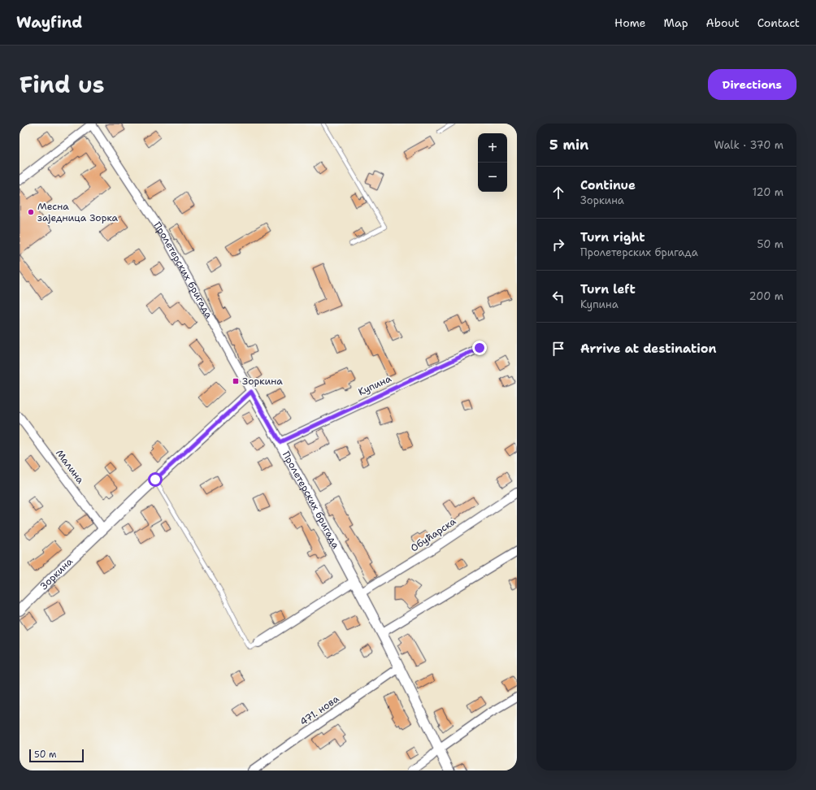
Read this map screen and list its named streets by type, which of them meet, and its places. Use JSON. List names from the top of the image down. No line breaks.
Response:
{"streets":{"street":["Пролетерских бригада","Купина","Малина","Обућарска","Зоркина","471. нова"]},"crossings":[["Пролетерских бригада","Купина"],["Пролетерских бригада","Обућарска"],["Пролетерских бригада","Зоркина"],["Пролетерских бригада","471. нова"],["Малина","Зоркина"]],"places":{"other":["Месна заједница Зорка"],"transit":["Зоркина"]},"scale_bar":"50 m","page":{"header":"Wayfind","nav":["Home","Map","About","Contact"],"title":"Find us","buttons":"Directions","heading":["5 min","Walk · 370 m"],"map_buttons":["+","−"],"list":[["Continue","Зоркина","120 m"],["Turn right","Пролетерских бригада","50 m"],["Turn left","Купина","200 m"],"Arrive at destination"],"scale":"50 m"}}
